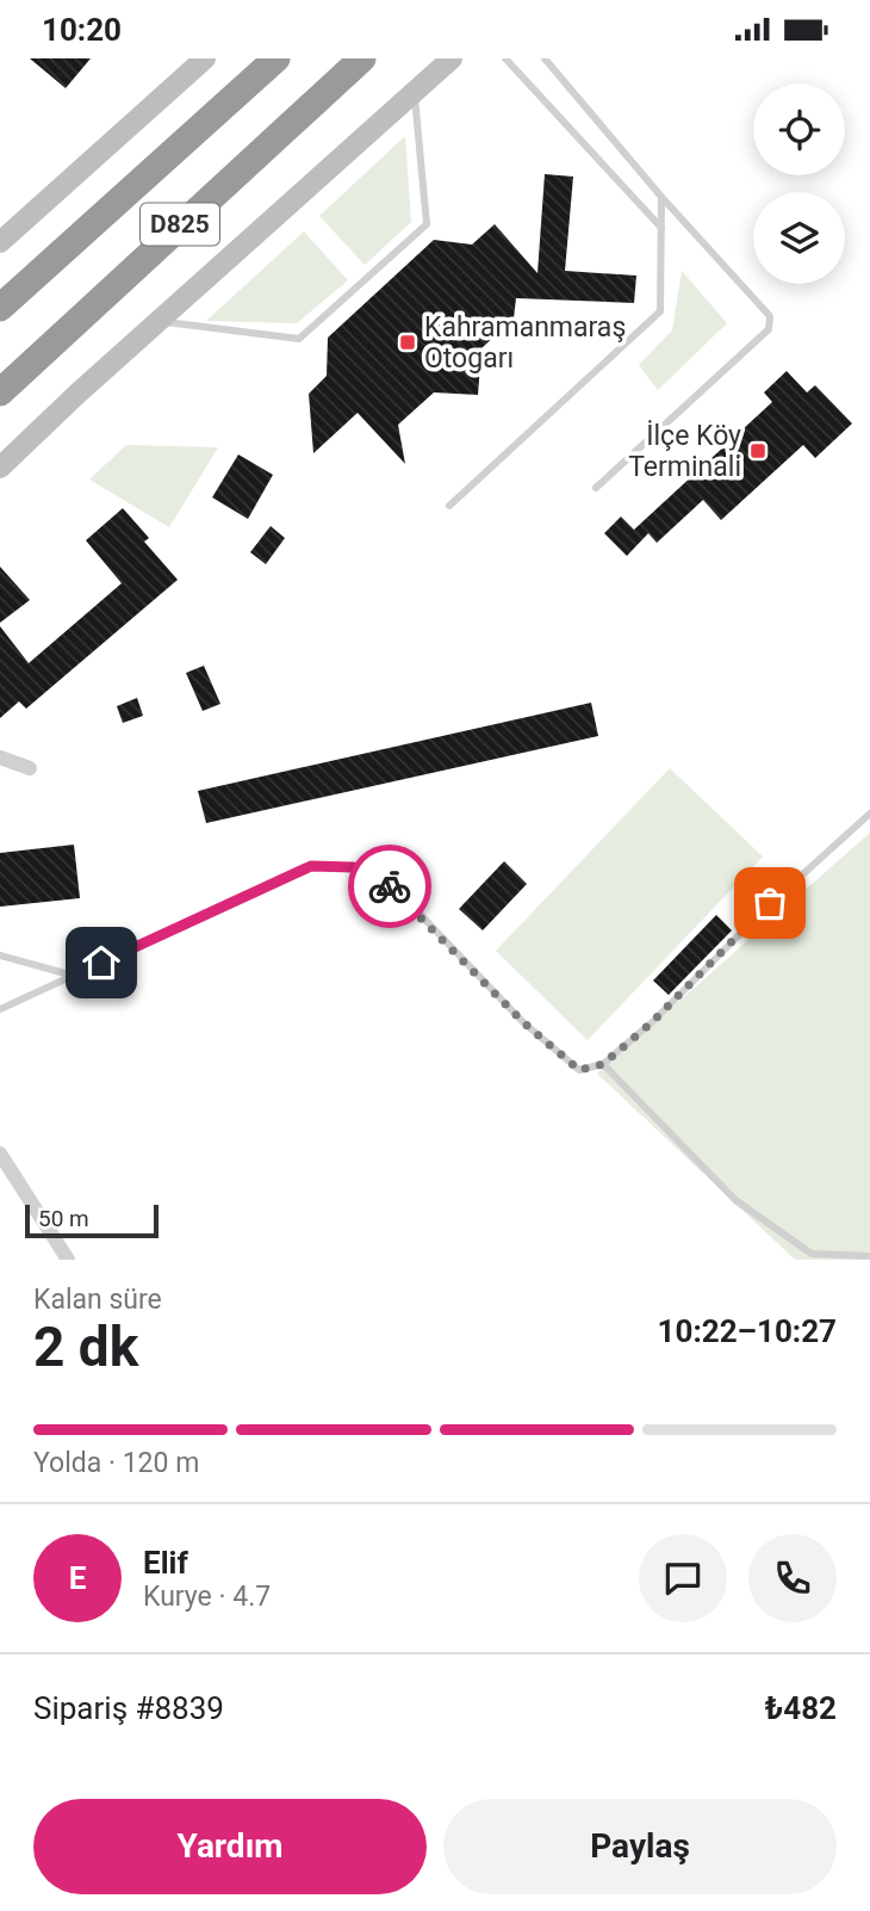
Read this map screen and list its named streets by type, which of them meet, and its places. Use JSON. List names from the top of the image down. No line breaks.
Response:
{"streets":{"highway":["D825"]},"places":{"transit":["Kahramanmaraş Otogarı","İlçe Köy Terminali"]},"scale_bar":"50 m","page":{"status":"10:20","scale":"50 m","heading":["2 dk","Kalan süre","10:22–10:27"],"panel":["Elif","Kurye · 4.7","Sipariş #8839","₺482"],"bar":"Yolda · 120 m","round":"E","buttons":["Yardım","Paylaş"]}}
